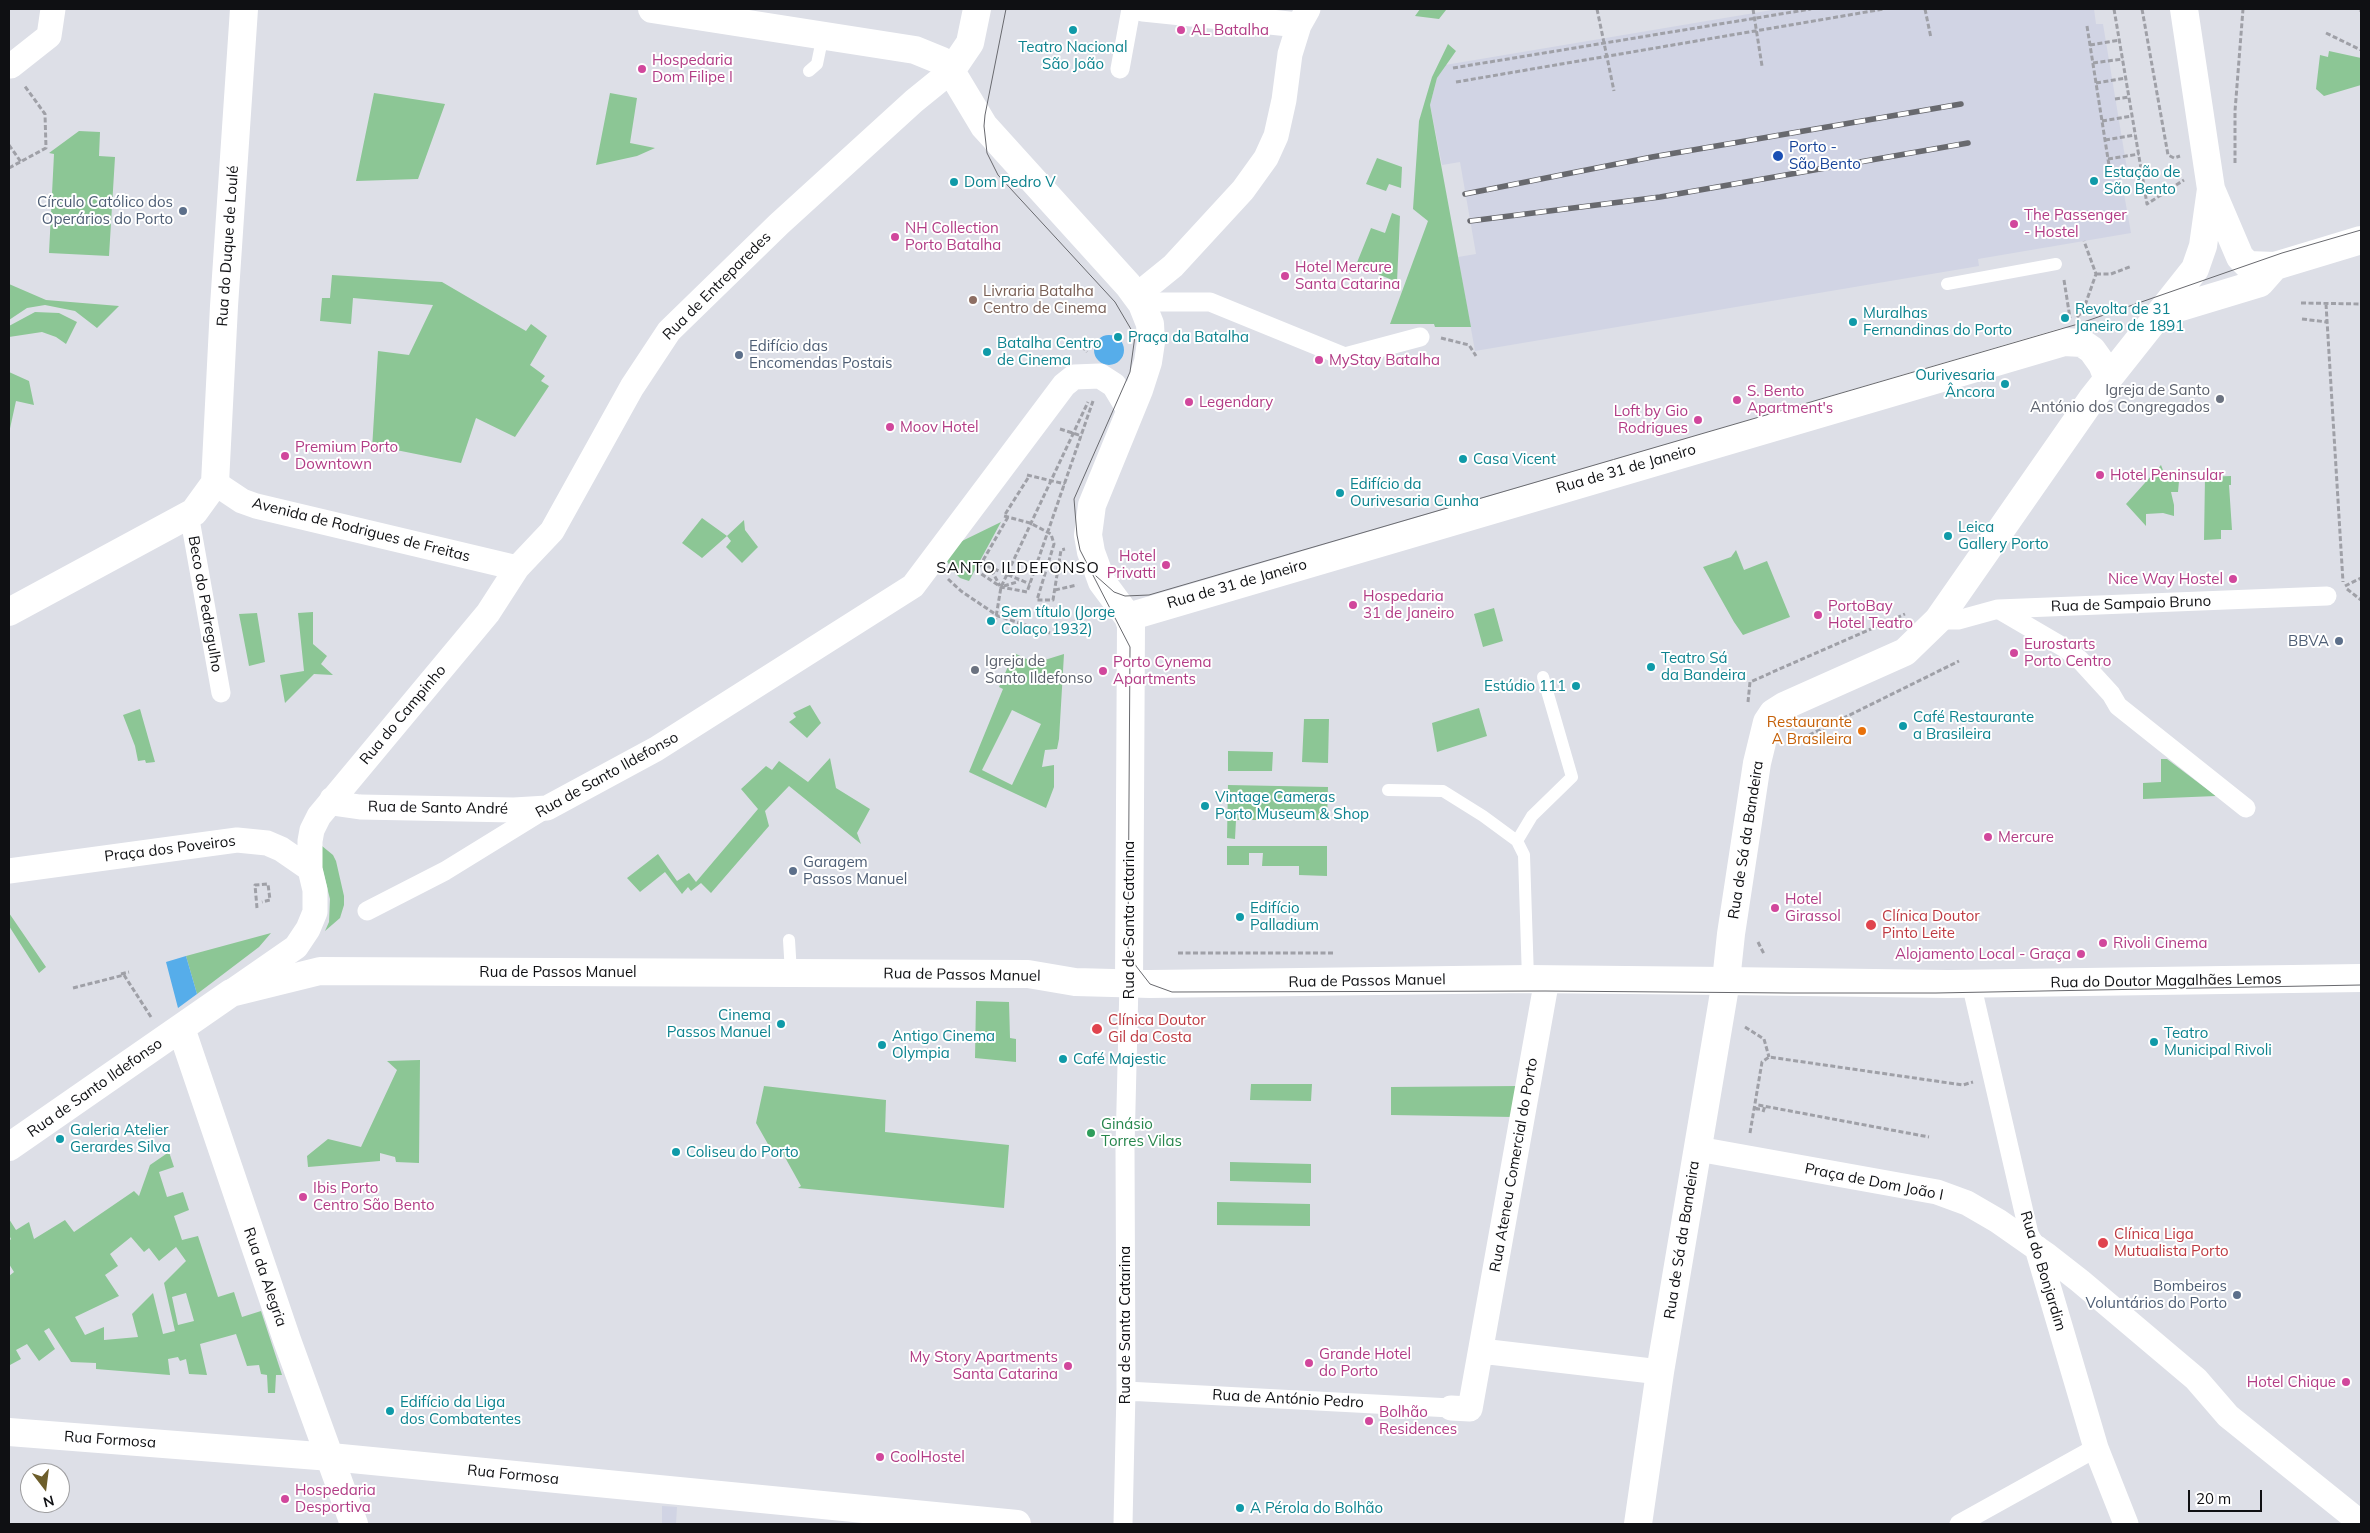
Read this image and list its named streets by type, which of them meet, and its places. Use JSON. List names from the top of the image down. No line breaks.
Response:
{"streets":{"street":["Rua do Duque de Loulé","Rua de Entreparedes","Rua de 31 de Janeiro","Avenida de Rodrigues de Freitas","Beco do Pedregulho","Rua de Sampaio Bruno","Rua do Campinho","Rua de Santo Ildefonso","Rua de Santo André","Rua de Sá da Bandeira","Praça dos Poveiros","Rua de Santa Catarina","Rua de Passos Manuel","Rua do Doutor Magalhães Lemos","Rua Ateneu Comercial do Porto","Praça de Dom João I","Rua do Bonjardim","Rua da Alegria","Rua de António Pedro","Rua Formosa"]},"crossings":[["Rua do Duque de Loulé","Avenida de Rodrigues de Freitas"],["Rua de Entreparedes","Avenida de Rodrigues de Freitas"],["Rua de Entreparedes","Rua do Campinho"],["Rua de 31 de Janeiro","Rua de Sá da Bandeira"],["Rua de 31 de Janeiro","Rua de Santa Catarina"],["Avenida de Rodrigues de Freitas","Rua do Campinho"],["Rua de Sampaio Bruno","Rua de Sá da Bandeira"],["Rua do Campinho","Rua de Santo André"],["Rua do Campinho","Praça dos Poveiros"],["Rua de Santo Ildefonso","Rua de Santo André"],["Rua de Santo Ildefonso","Rua da Alegria"],["Rua de Sá da Bandeira","Rua de Passos Manuel"],["Rua de Sá da Bandeira","Praça de Dom João I"],["Rua de Santa Catarina","Rua de Passos Manuel"],["Rua de Santa Catarina","Rua de António Pedro"],["Rua de Passos Manuel","Rua Ateneu Comercial do Porto"],["Rua do Doutor Magalhães Lemos","Rua do Bonjardim"],["Rua Ateneu Comercial do Porto","Rua de António Pedro"],["Praça de Dom João I","Rua do Bonjardim"],["Rua da Alegria","Rua Formosa"]],"districts":["SANTO ILDEFONSO"],"places":["Teatro Nacional São João","AL Batalha","Hospedaria Dom Filipe I","Porto - São Bento","Estação de São Bento","Dom Pedro V","Círculo Católico dos Operários do Porto","The Passenger - Hostel","NH Collection Porto Batalha","Hotel Mercure Santa Catarina","Livraria Batalha Centro de Cinema","Revolta de 31 Janeiro de 1891","Muralhas Fernandinas do Porto","Praça da Batalha","Batalha Centro de Cinema","Edifício das Encomendas Postais","MyStay Batalha","Ourivesaria Âncora","Igreja de Santo António dos Congregados","S. Bento Apartment's","Legendary","Loft by Gio Rodrigues","Moov Hotel","Premium Porto Downtown","Casa Vicent","Hotel Peninsular","Edifício da Ourivesaria Cunha","Leica Gallery Porto","Hotel Privatti","Nice Way Hostel","Hospedaria 31 de Janeiro","PortoBay Hotel Teatro","Sem título (Jorge Colaço 1932)","BBVA","Eurostarts Porto Centro","Teatro Sá da Bandeira","Igreja de Santo Ildefonso","Porto Cynema Apartments","Estúdio 111","Café Restaurante a Brasileira","Restaurante A Brasileira","Vintage Cameras Porto Museum & Shop","Mercure","Garagem Passos Manuel","Hotel Girassol","Edifício Palladium","Clínica Doutor Pinto Leite","Rivoli Cinema","Alojamento Local - Graça","Cinema Passos Manuel","Clínica Doutor Gil da Costa","Teatro Municipal Rivoli","Antigo Cinema Olympia","Café Majestic","Ginásio Torres Vilas","Galeria Atelier Gerardes Silva","Coliseu do Porto","Ibis Porto Centro São Bento","Clínica Liga Mutualista Porto","Bombeiros Voluntários do Porto","Grande Hotel do Porto","My Story Apartments Santa Catarina","Hotel Chique","Edifício da Liga dos Combatentes","Bolhão Residences","CoolHostel","Hospedaria Desportiva","A Pérola do Bolhão"],"scale_bar":"20 m","north":"bottom"}
